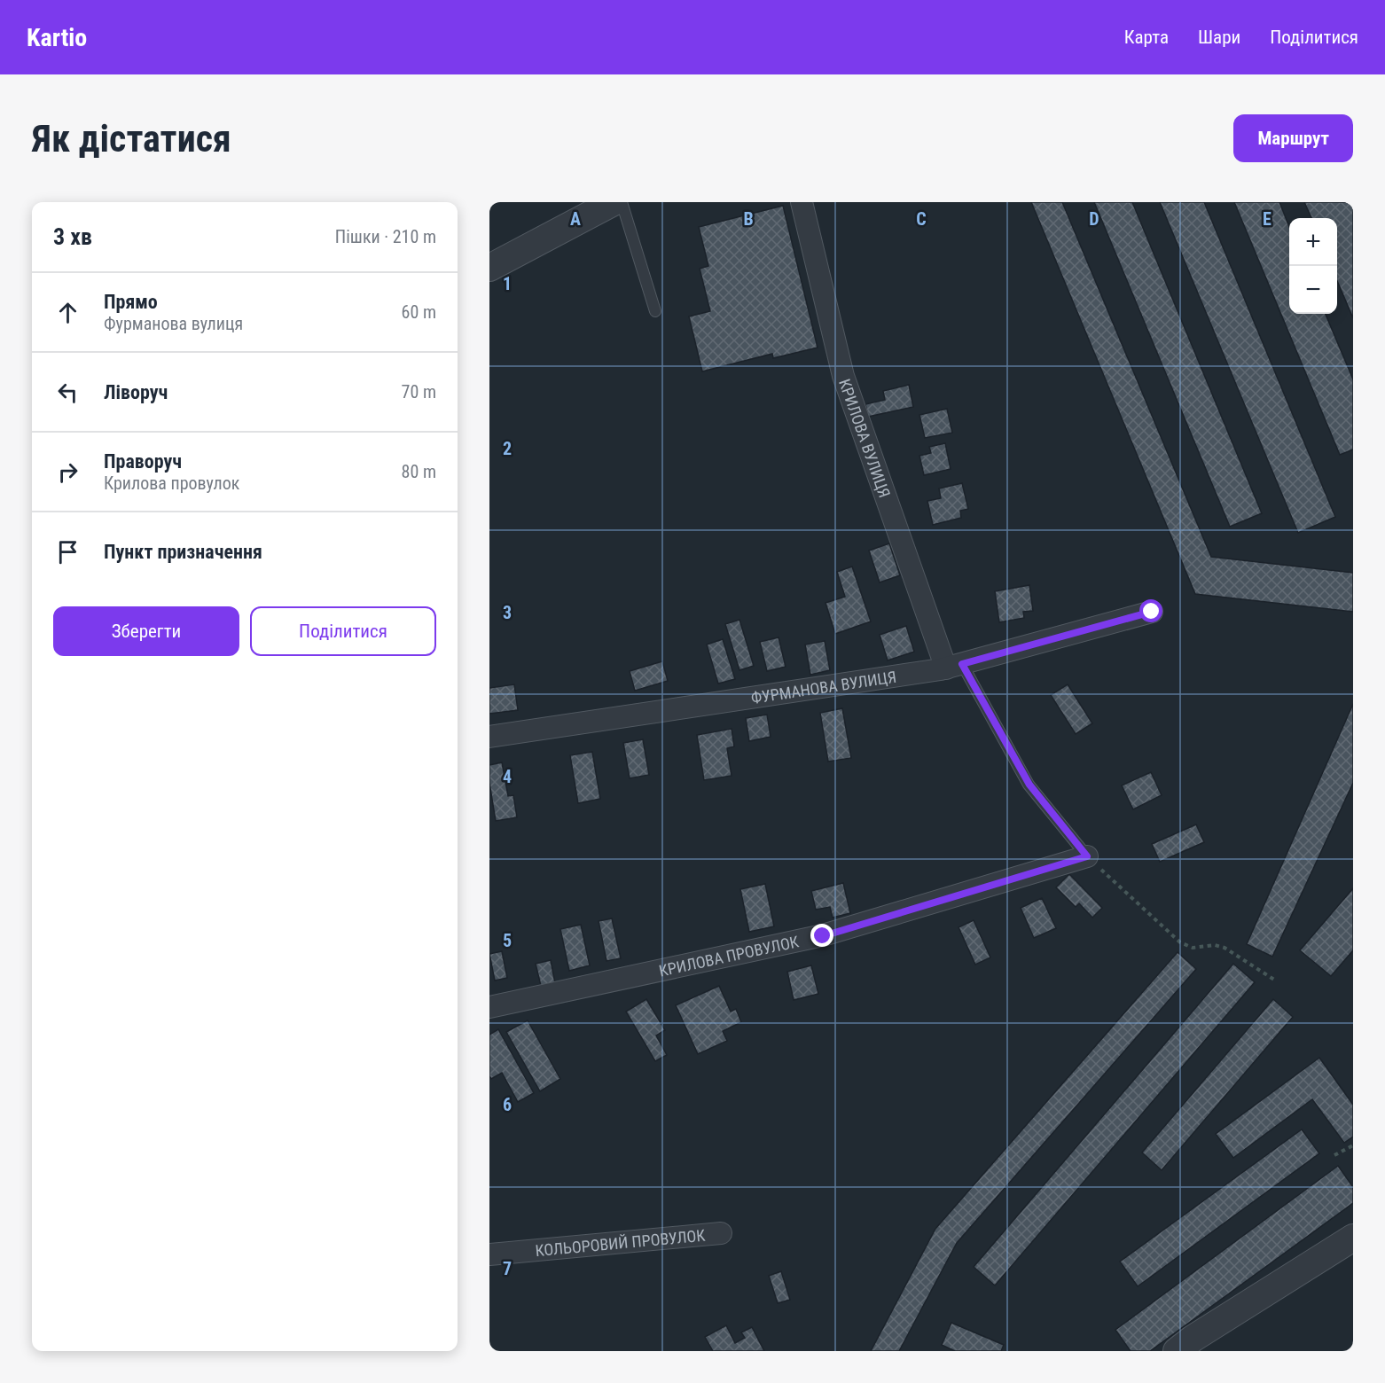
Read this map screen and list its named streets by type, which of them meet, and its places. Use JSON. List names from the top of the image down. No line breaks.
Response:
{"streets":{"street":["КРИЛОВА ВУЛИЦЯ","ФУРМАНОВА ВУЛИЦЯ","КРИЛОВА ПРОВУЛОК","КОЛЬОРОВИЙ ПРОВУЛОК"]},"crossings":[["КРИЛОВА ВУЛИЦЯ","ФУРМАНОВА ВУЛИЦЯ"]],"page":{"header":"Kartio","nav":["Карта","Шари","Поділитися"],"buttons":["Маршрут",["Зберегти","Поділитися"]],"title":"Як дістатися","heading":["3 хв","Пішки · 210 m"],"map_buttons":["+","−"],"list":[["Прямо","Фурманова вулиця","60 m"],["Ліворуч","70 m"],["Праворуч","Крилова провулок","80 m"],"Пункт призначення"]},"grid":{"columns":["A","B","C","D","E"],"rows":["1","2","3","4","5","6","7"]}}
